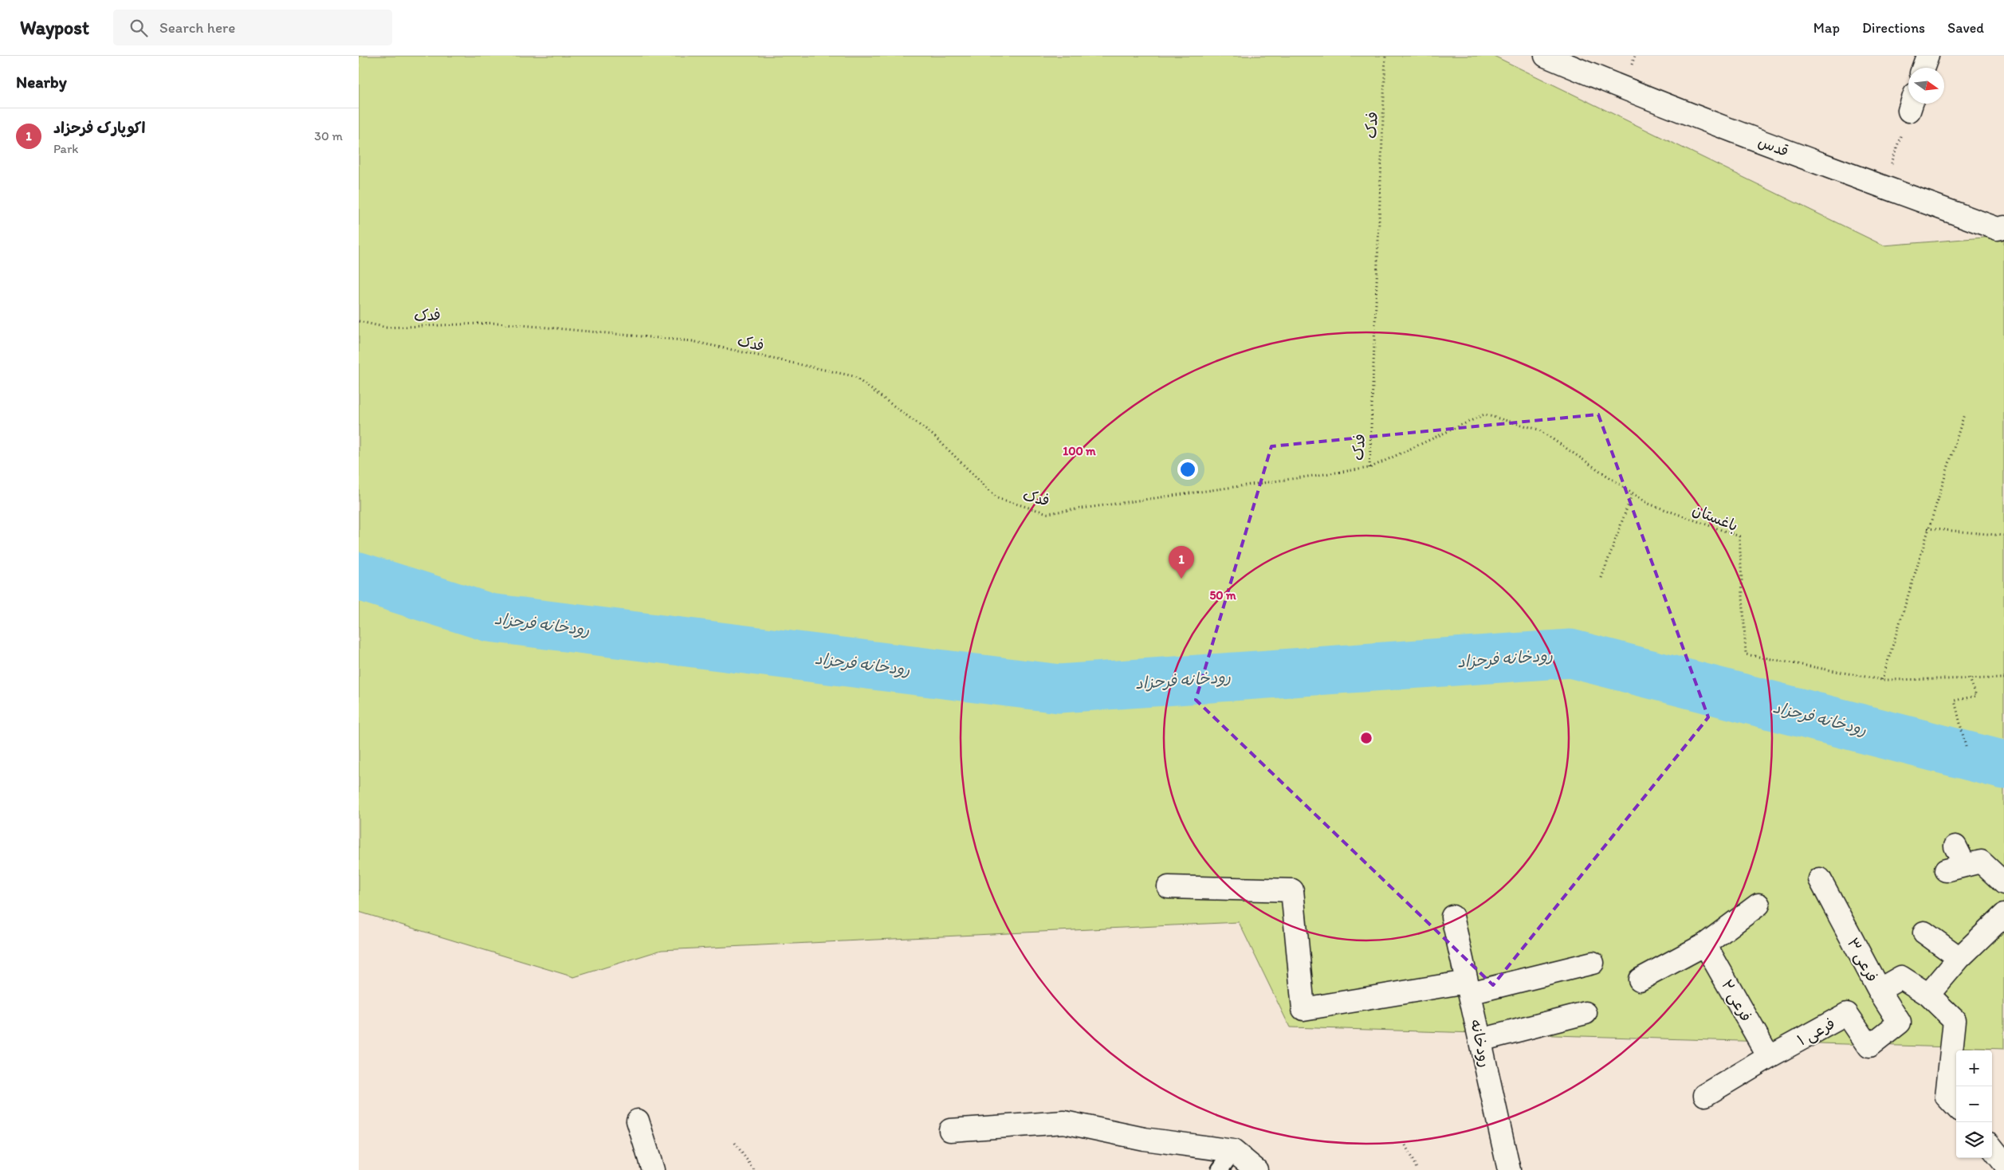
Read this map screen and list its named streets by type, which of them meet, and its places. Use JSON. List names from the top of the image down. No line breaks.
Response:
{"streets":{"street":["قدس","فرعی ۳","فرعی ۲","فرعی ۱","رودخانه"],"path":["فدک","باغستان"]},"crossings":[["فدک","باغستان"],["فرعی ۳","فرعی ۱"],["فرعی ۲","فرعی ۱"]],"water":["رودخانه فرحزاد"],"north":"right","page":{"header":"Waypost","search":"Search here","nav":["Map","Directions","Saved"],"heading":"Nearby","list":[{"mark":"1","name":"اکوپارک فرحزاد","note":"Park","value":"30 m"}],"pins":"1","map_buttons":["+","−"]},"rings":["100 m","50 m"]}
